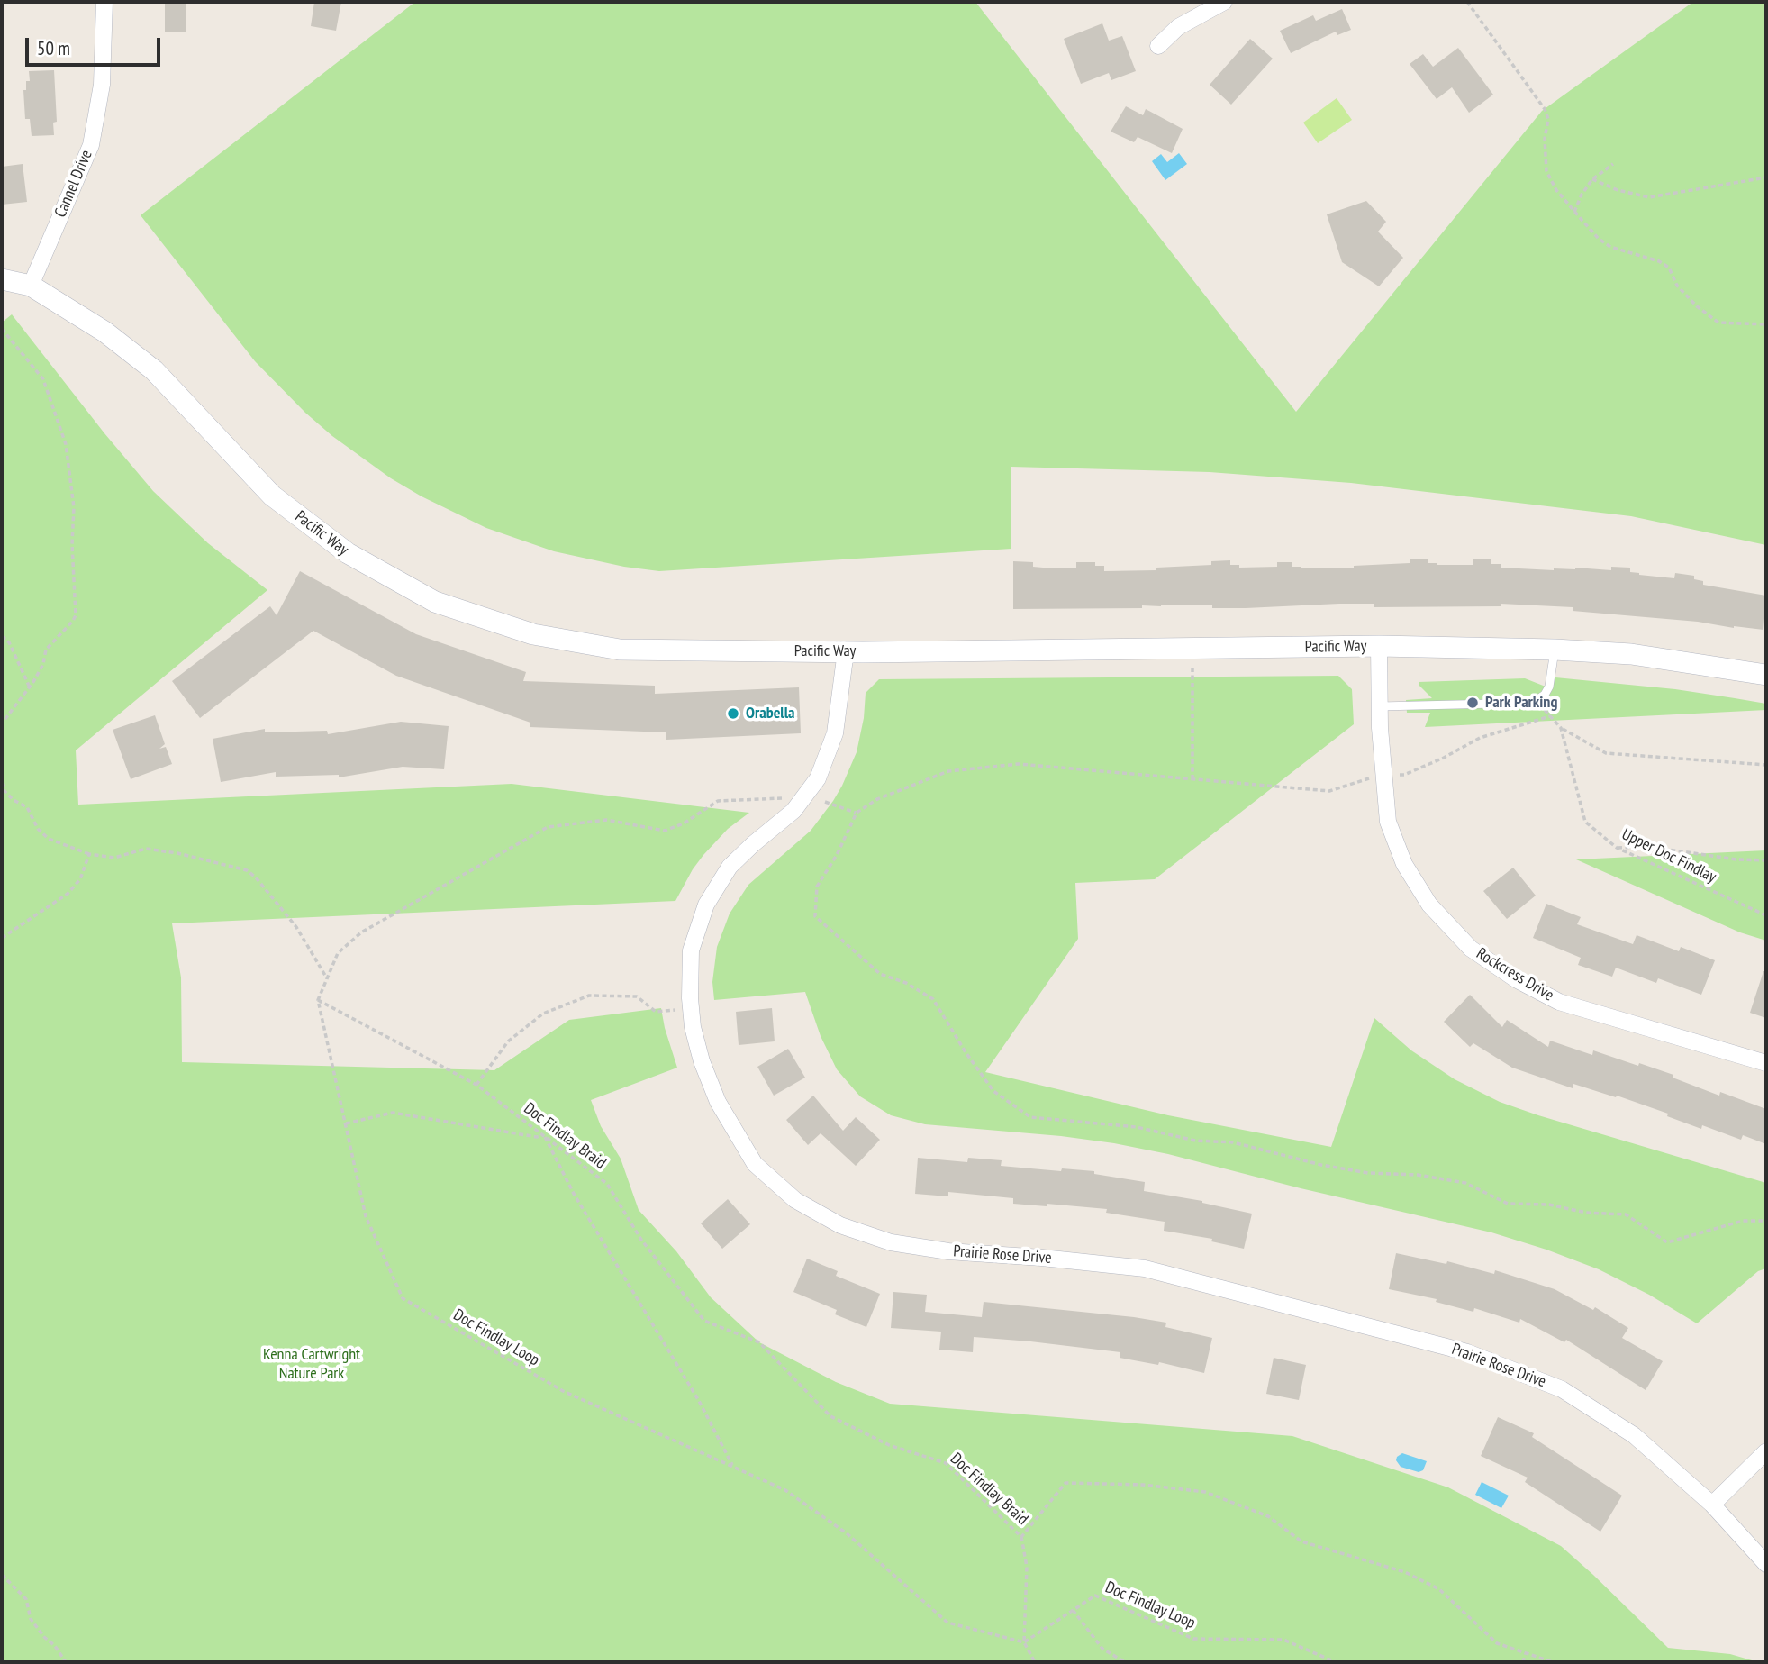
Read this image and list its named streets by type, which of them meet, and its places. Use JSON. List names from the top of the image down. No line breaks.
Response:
{"streets":{"street":["Cannel Drive","Pacific Way","Rockcress Drive","Prairie Rose Drive"],"path":["Upper Doc Findlay","Doc Findlay Braid","Doc Findlay Loop"]},"crossings":[["Cannel Drive","Pacific Way"],["Pacific Way","Rockcress Drive"],["Pacific Way","Prairie Rose Drive"],["Doc Findlay Braid","Doc Findlay Loop"]],"parks":["Kenna Cartwright Nature Park"],"places":["Park Parking","Orabella"],"scale_bar":"50 m"}
